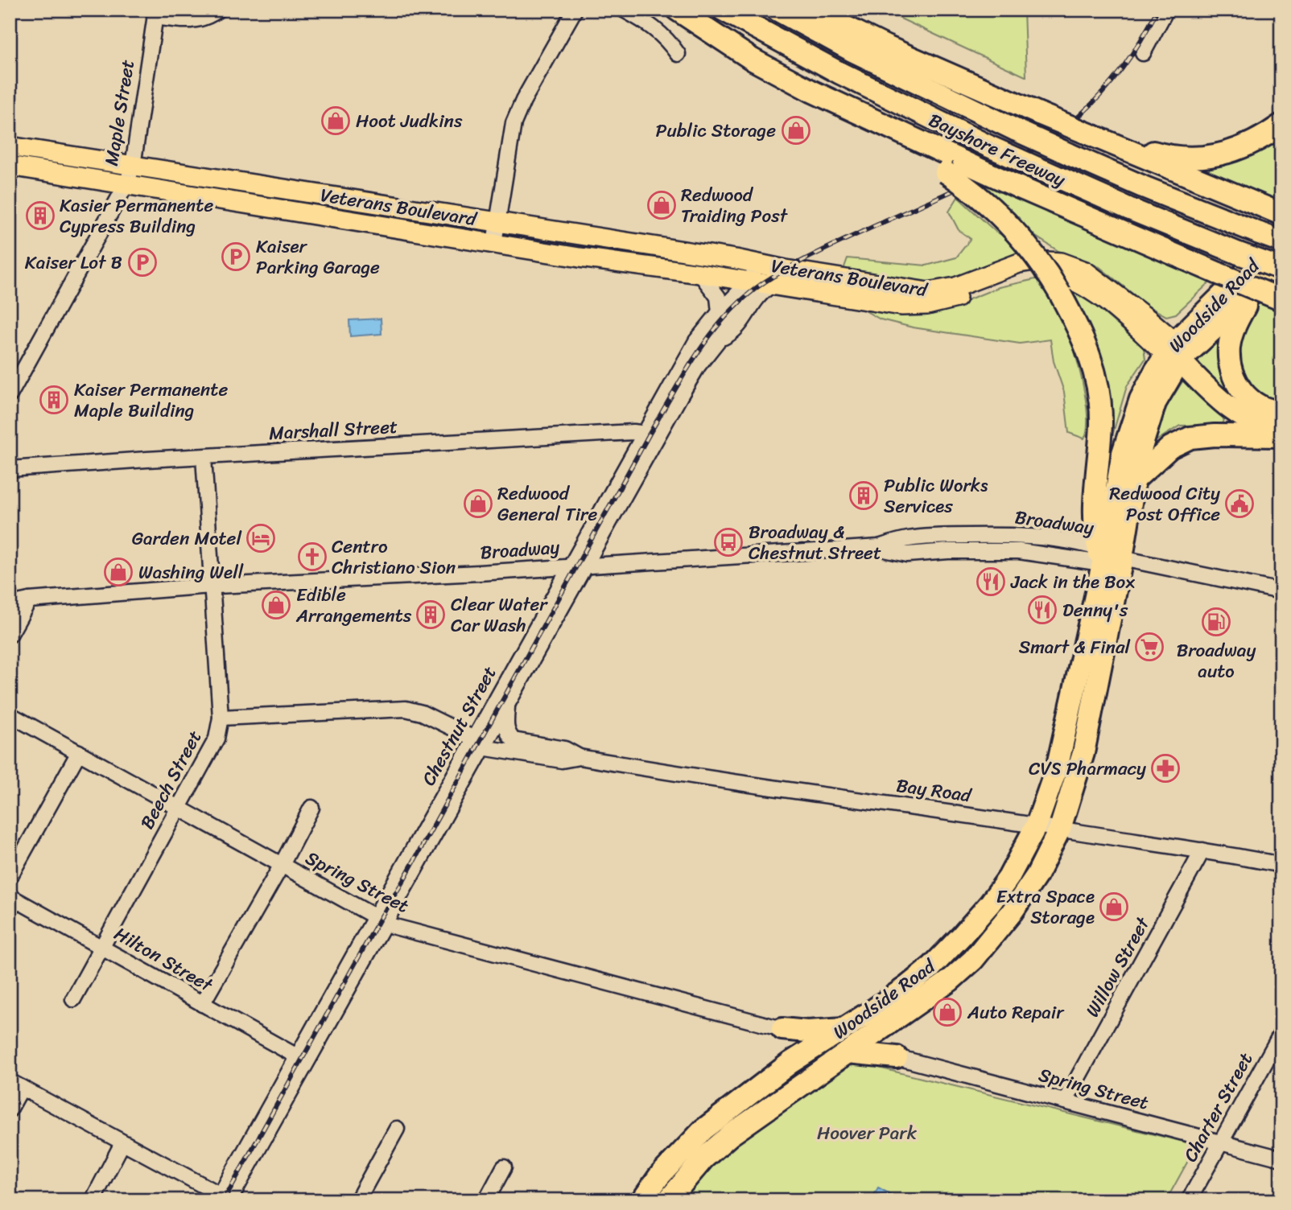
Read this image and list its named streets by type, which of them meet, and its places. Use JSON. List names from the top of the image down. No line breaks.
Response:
{"streets":{"highway":["Bayshore Freeway","Woodside Road"],"main road":["Veterans Boulevard"],"street":["Maple Street","Marshall Street","Broadway","Chestnut Street","Beech Street","Bay Road","Spring Street","Hilton Street","Willow Street","Charter Street"]},"crossings":[["Maple Street","Veterans Boulevard"],["Bayshore Freeway","Woodside Road"],["Veterans Boulevard","Woodside Road"],["Veterans Boulevard","Chestnut Street"],["Woodside Road","Broadway"],["Woodside Road","Bay Road"],["Marshall Street","Chestnut Street"],["Marshall Street","Beech Street"],["Broadway","Chestnut Street"],["Broadway","Beech Street"],["Chestnut Street","Bay Road"],["Chestnut Street","Spring Street"],["Chestnut Street","Hilton Street"],["Beech Street","Bay Road"],["Beech Street","Spring Street"],["Beech Street","Hilton Street"],["Bay Road","Willow Street"],["Spring Street","Willow Street"],["Spring Street","Charter Street"]],"parks":["Hoover Park"],"places":{"shop":["Hoot Judkins","Public Storage","Redwood Traiding Post","Redwood General Tire","Washing Well","Edible Arrangements","Extra Space Storage","Auto Repair"],"building":["Kasier Permanente Cypress Building","Kaiser Permanente Maple Building","Public Works Services","Clear Water Car Wash"],"parking":["Kaiser Parking Garage","Kaiser Lot B"],"public building":["Redwood City Post Office"],"hotel":["Garden Motel"],"bus stop":["Broadway & Chestnut Street"],"church":["Centro Christiano Sion"],"restaurant":["Jack in the Box","Denny's"],"fuel station":["Broadway auto"],"supermarket":["Smart & Final"],"pharmacy":["CVS Pharmacy"]}}
